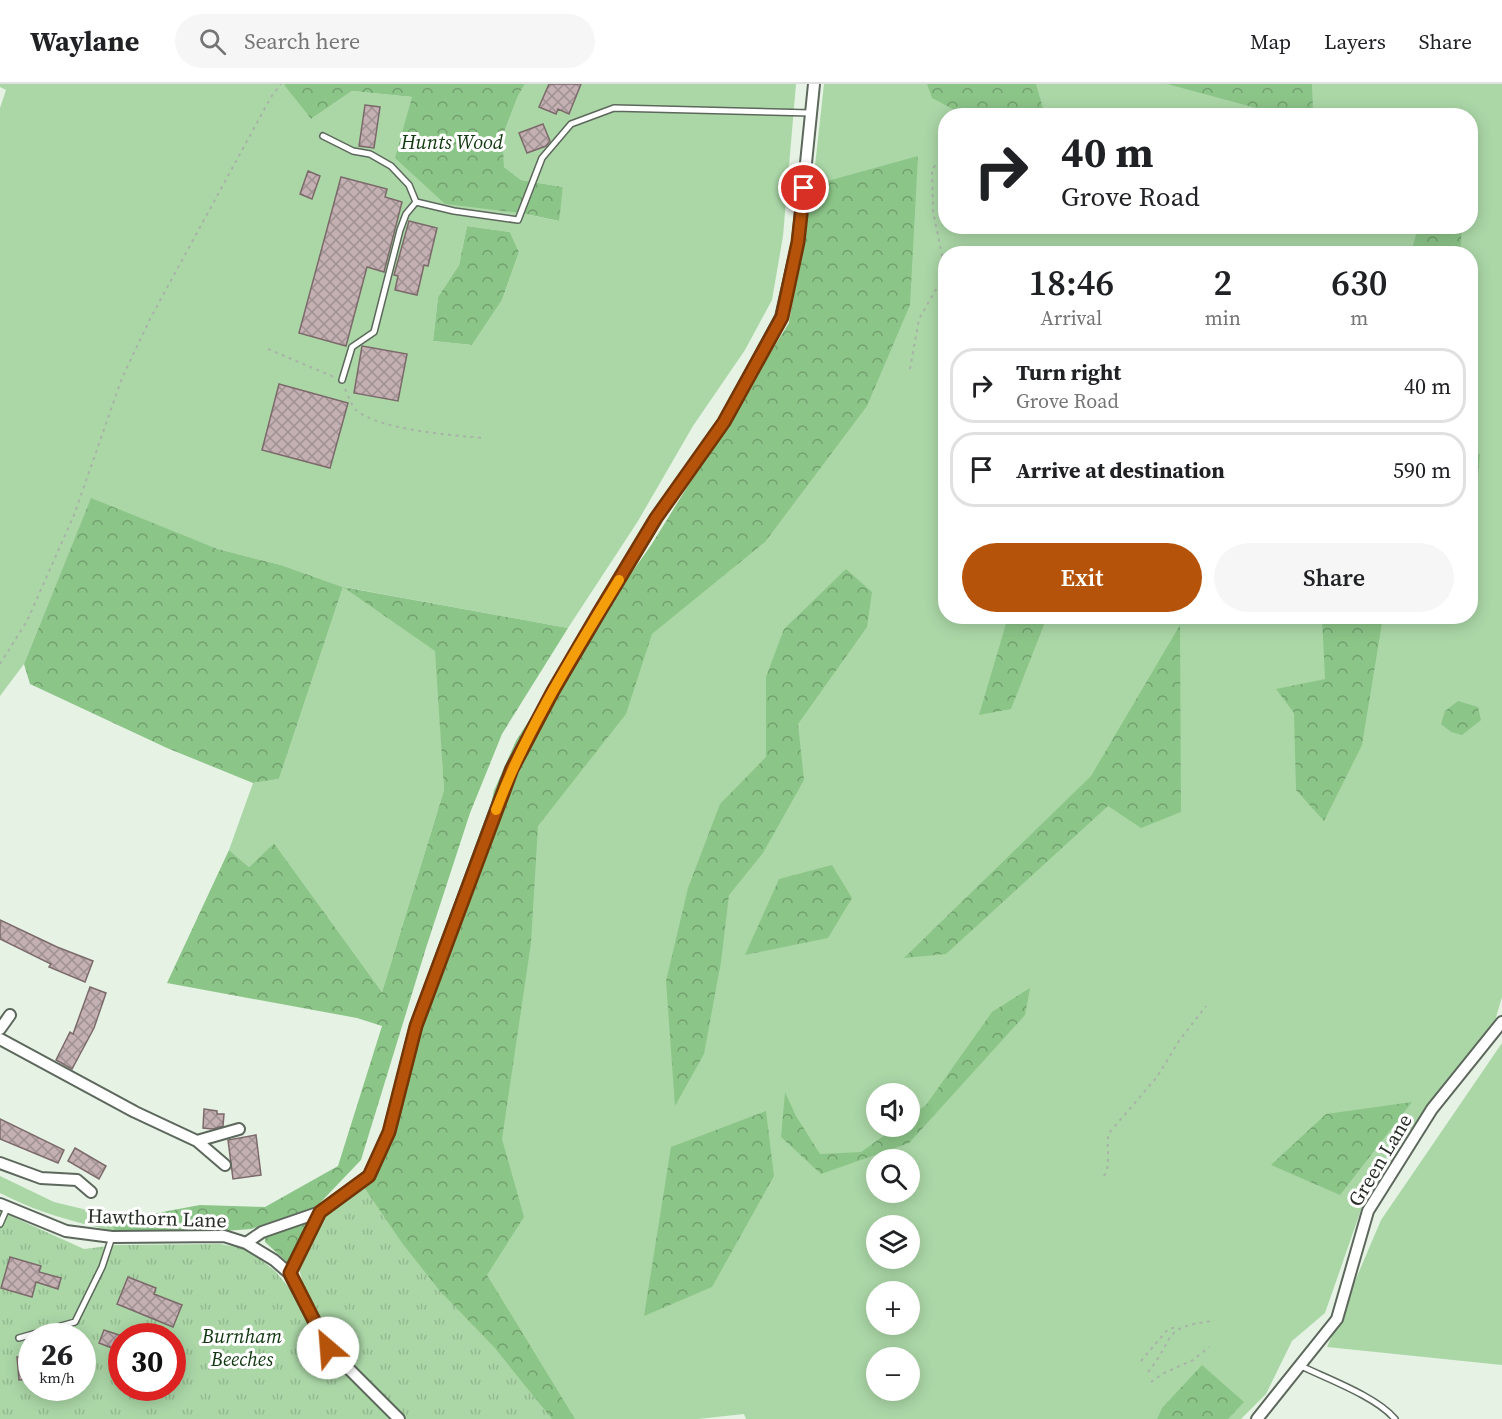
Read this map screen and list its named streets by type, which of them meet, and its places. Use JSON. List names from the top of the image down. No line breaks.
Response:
{"streets":{"street":["Green Lane","Hawthorn Lane"]},"parks":["Hunts Wood","Burnham Beeches"],"page":{"header":"Waylane","search":"Search here","nav":["Map","Layers","Share"],"turn":["40 m","Grove Road"],"eta":["18:46","Arrival","2","min","630","m"],"list":[{"name":"Turn right","note":"Grove Road","value":"40 m"},{"name":"Arrive at destination","value":"590 m"}],"buttons":["Exit","Share"],"map_buttons":["+","−"],"speed":"26 km/h","limit":"30"}}
